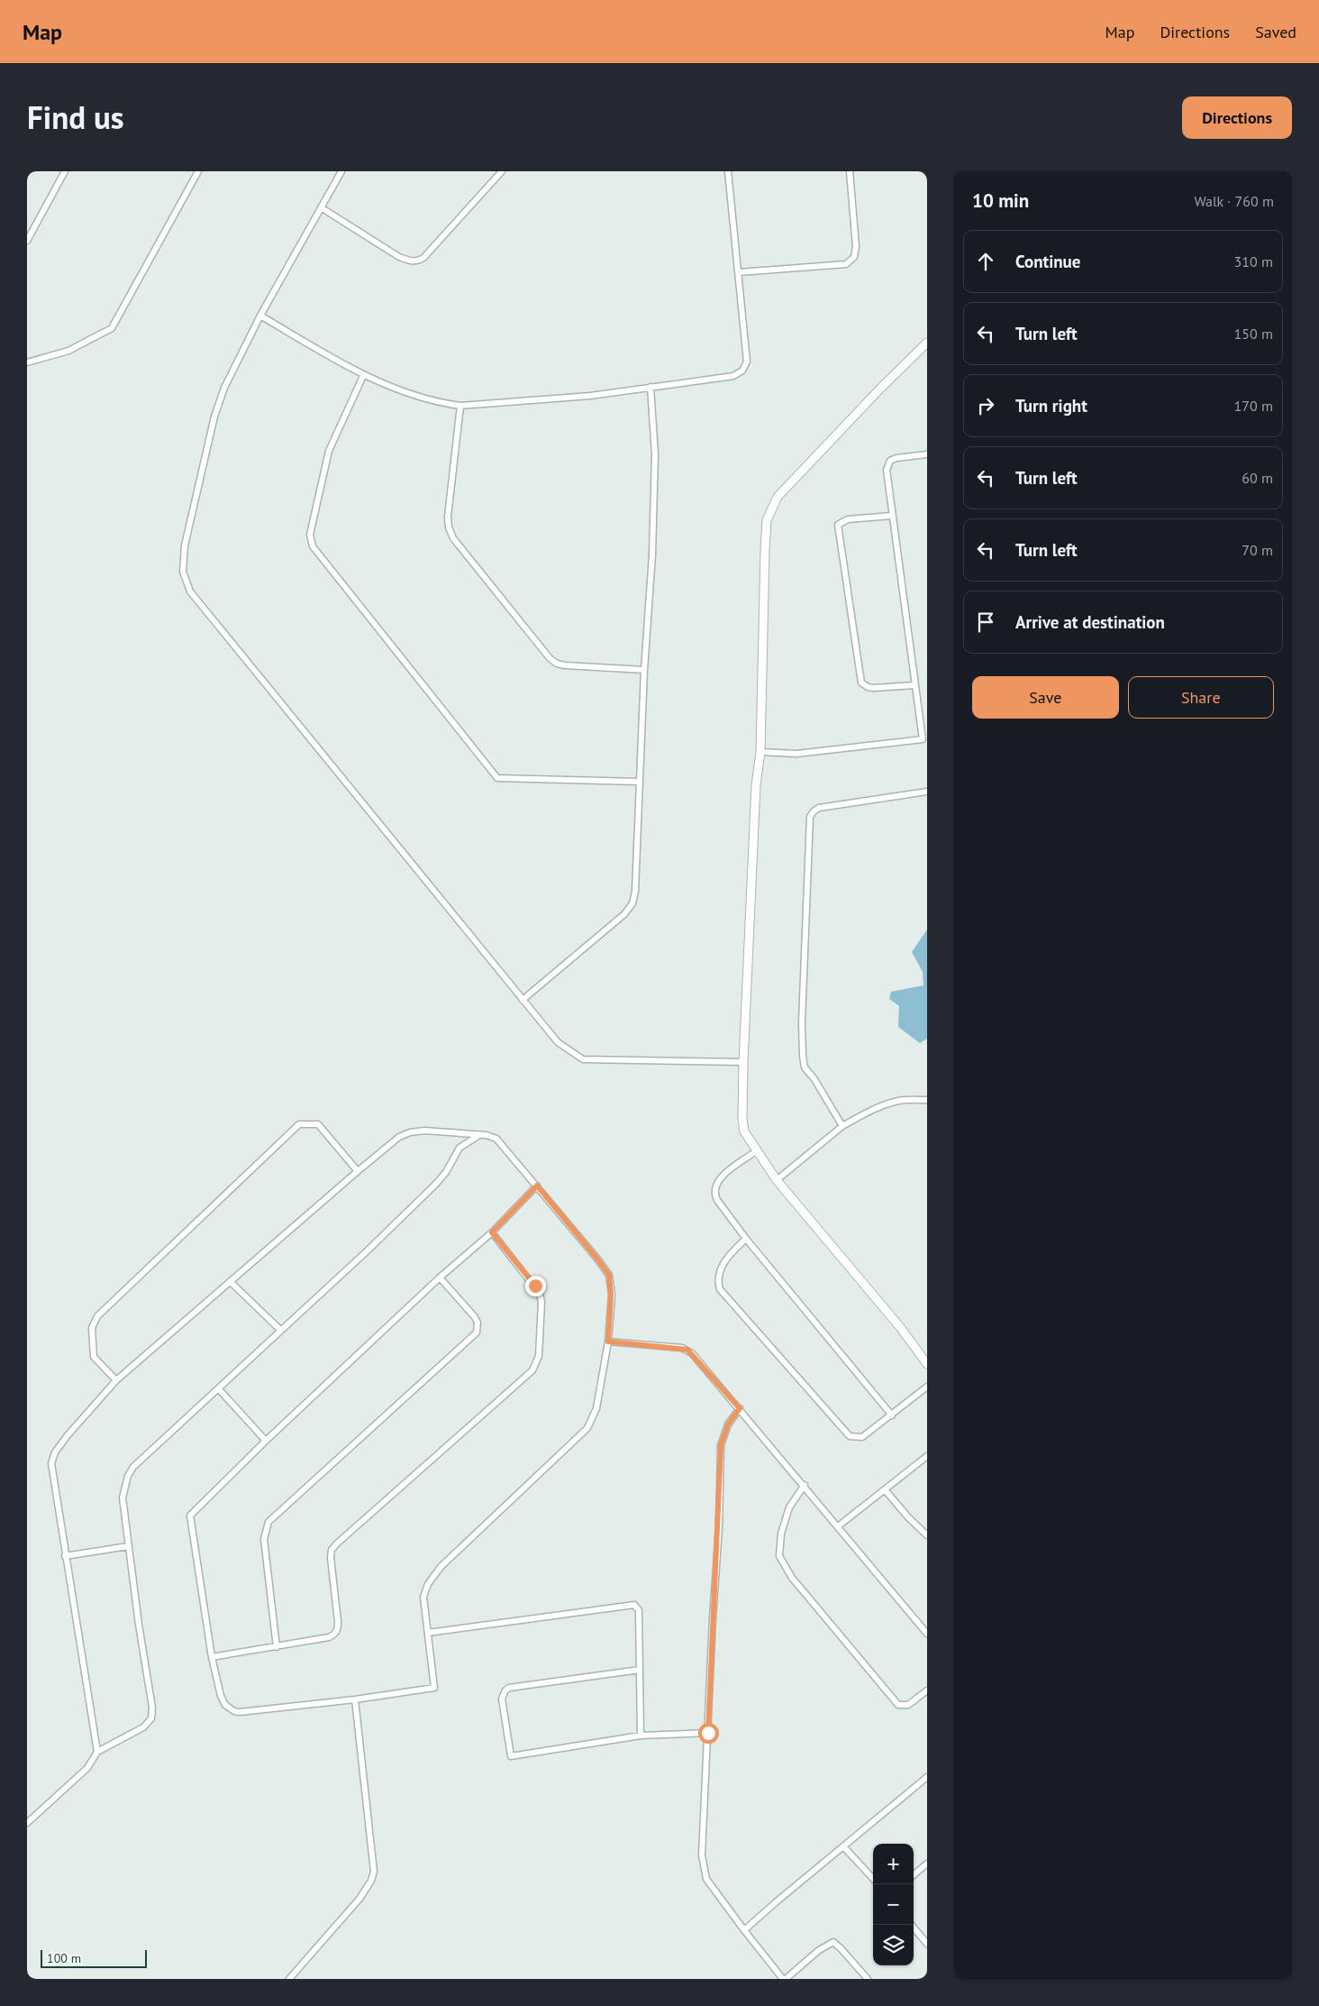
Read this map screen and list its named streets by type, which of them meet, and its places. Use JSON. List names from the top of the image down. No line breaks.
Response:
{"scale_bar":"100 m","page":{"header":"Map","nav":["Map","Directions","Saved"],"title":"Find us","buttons":["Directions",["Save","Share"]],"heading":["10 min","Walk · 760 m"],"list":[["Continue","310 m"],["Turn left","150 m"],["Turn right","170 m"],["Turn left","60 m"],["Turn left","70 m"],"Arrive at destination"],"map_buttons":["+","−"],"scale":"100 m"}}
